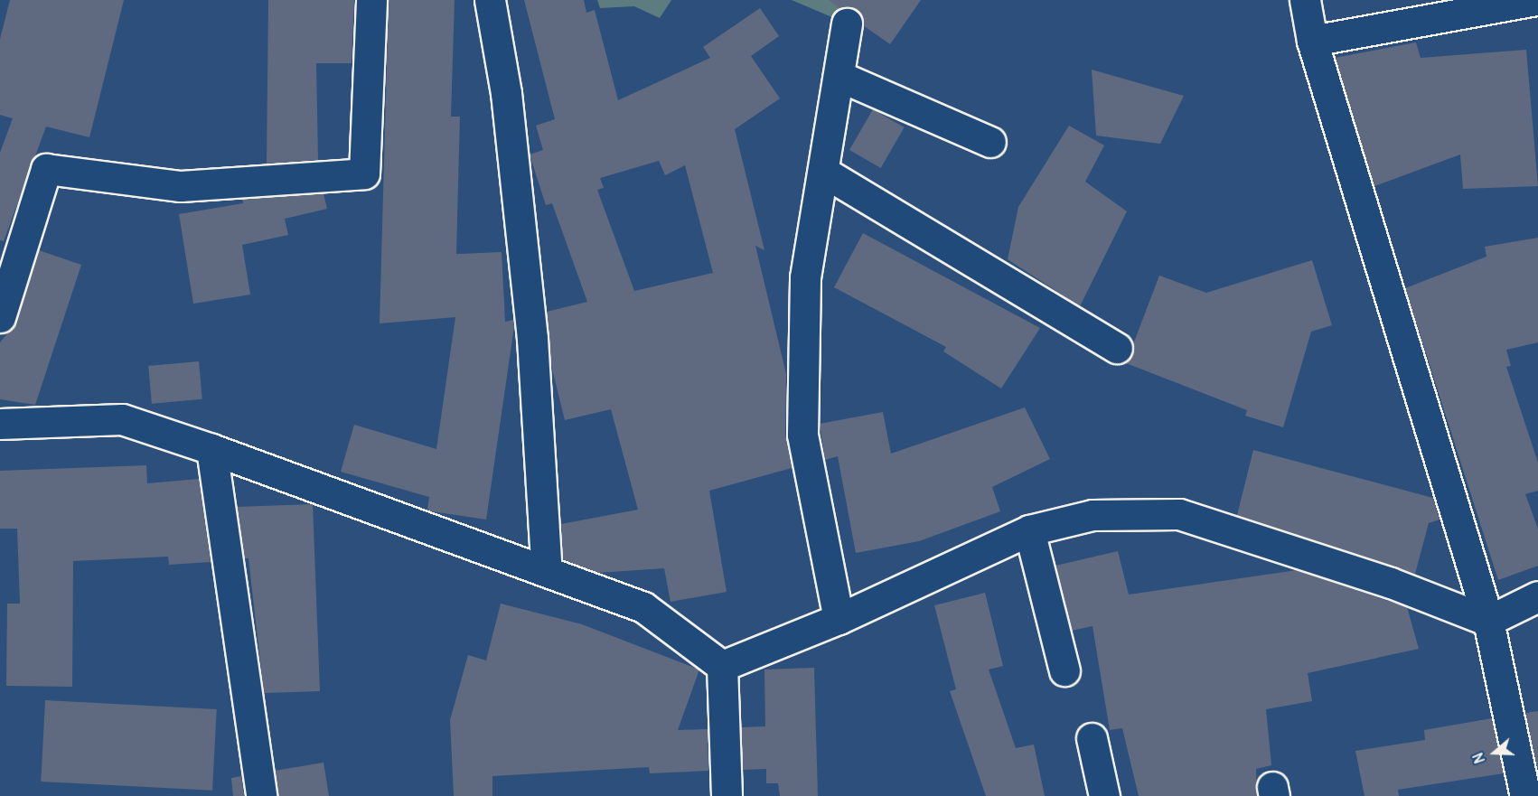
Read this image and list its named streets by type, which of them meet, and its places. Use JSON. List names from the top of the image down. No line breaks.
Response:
{"north":"left"}
